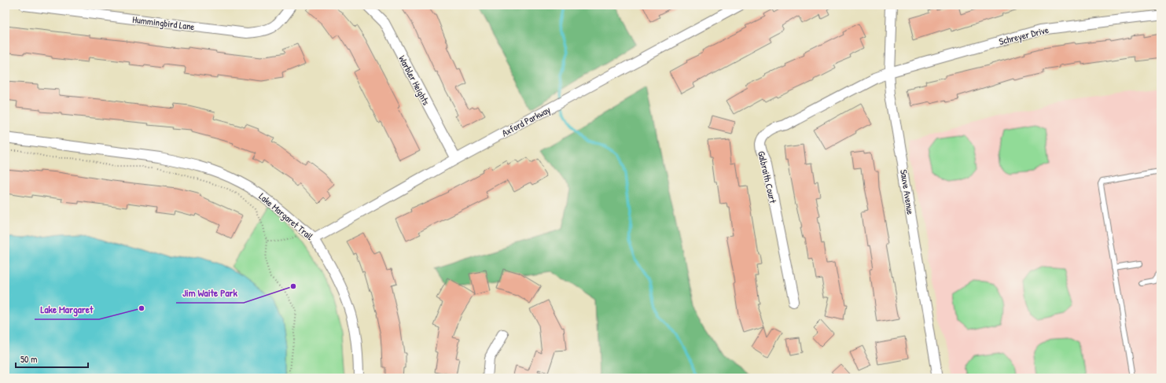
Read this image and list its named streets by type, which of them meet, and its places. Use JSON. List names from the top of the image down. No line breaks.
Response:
{"streets":{"street":["Hummingbird Lane","Schreyer Drive","Warbler Heights","Axford Parkway","Galbraith Court","Sauve Avenue","Lake Margaret Trail"]},"crossings":[["Schreyer Drive","Galbraith Court"],["Schreyer Drive","Sauve Avenue"],["Warbler Heights","Axford Parkway"],["Axford Parkway","Lake Margaret Trail"],["Galbraith Court","Sauve Avenue"]],"places":["Jim Waite Park","Lake Margaret"],"scale_bar":"50 m"}
